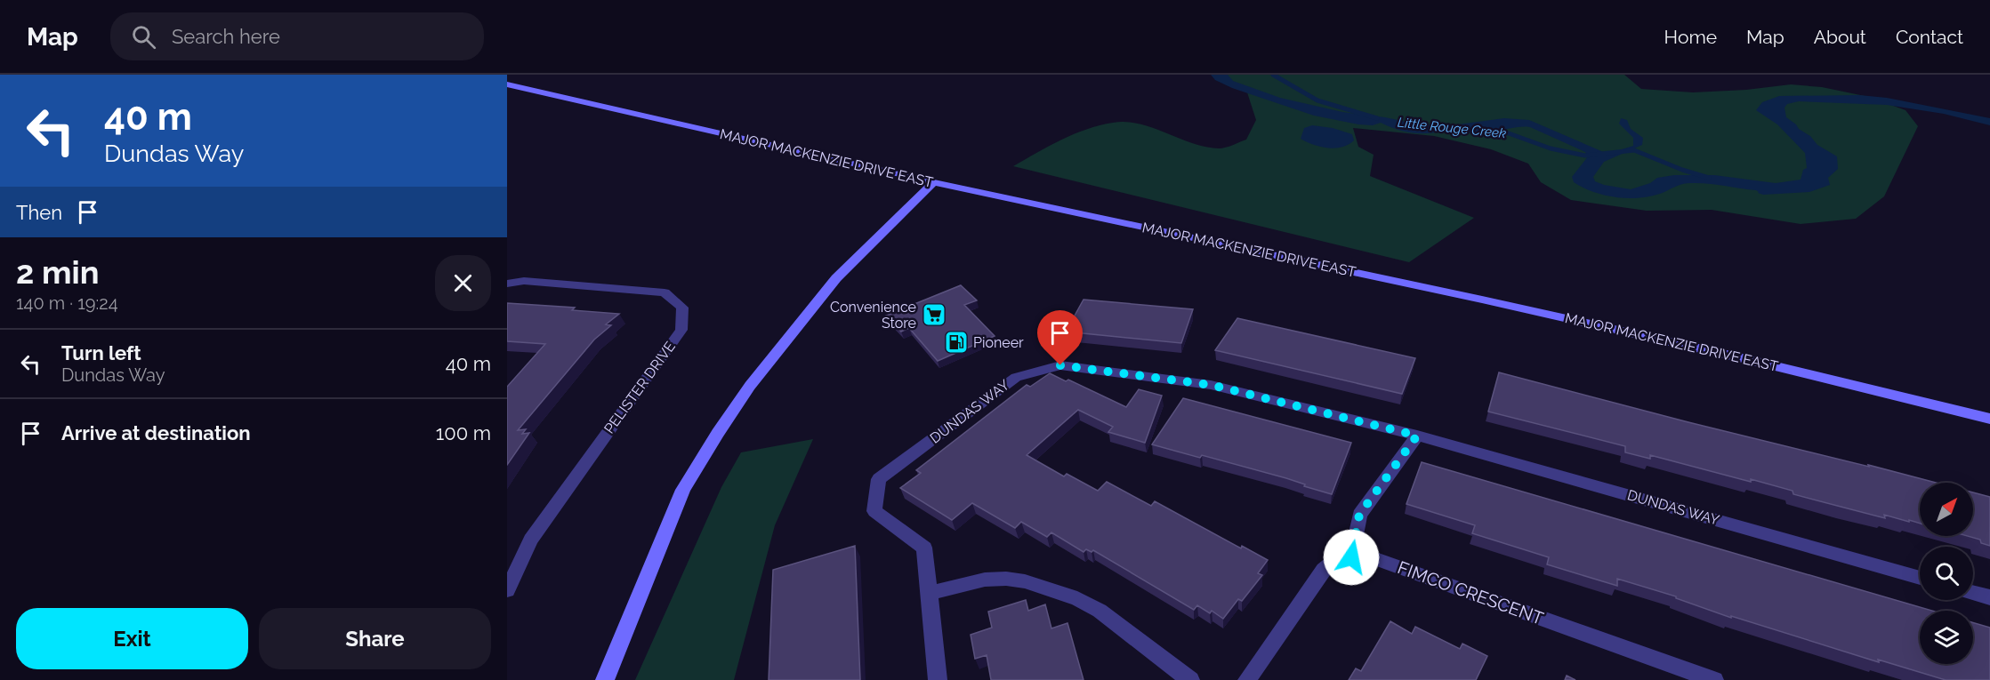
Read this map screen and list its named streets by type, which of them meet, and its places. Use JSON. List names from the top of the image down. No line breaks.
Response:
{"streets":{"main road":["MAJOR MACKENZIE DRIVE EAST"],"street":["PELISTER DRIVE","DUNDAS WAY","FIMCO CRESCENT"]},"water":["Little Rouge Creek"],"places":{"supermarket":["Convenience Store"],"fuel station":["Pioneer"]},"north":"top right","page":{"header":"Map","search":"Search here","nav":["Home","Map","About","Contact"],"turn":["40 m","Dundas Way"],"then":"Then","heading":["2 min","140 m · 19:24"],"list":[{"name":"Turn left","note":"Dundas Way","value":"40 m"},{"name":"Arrive at destination","value":"100 m"}],"buttons":["Exit","Share"]}}
